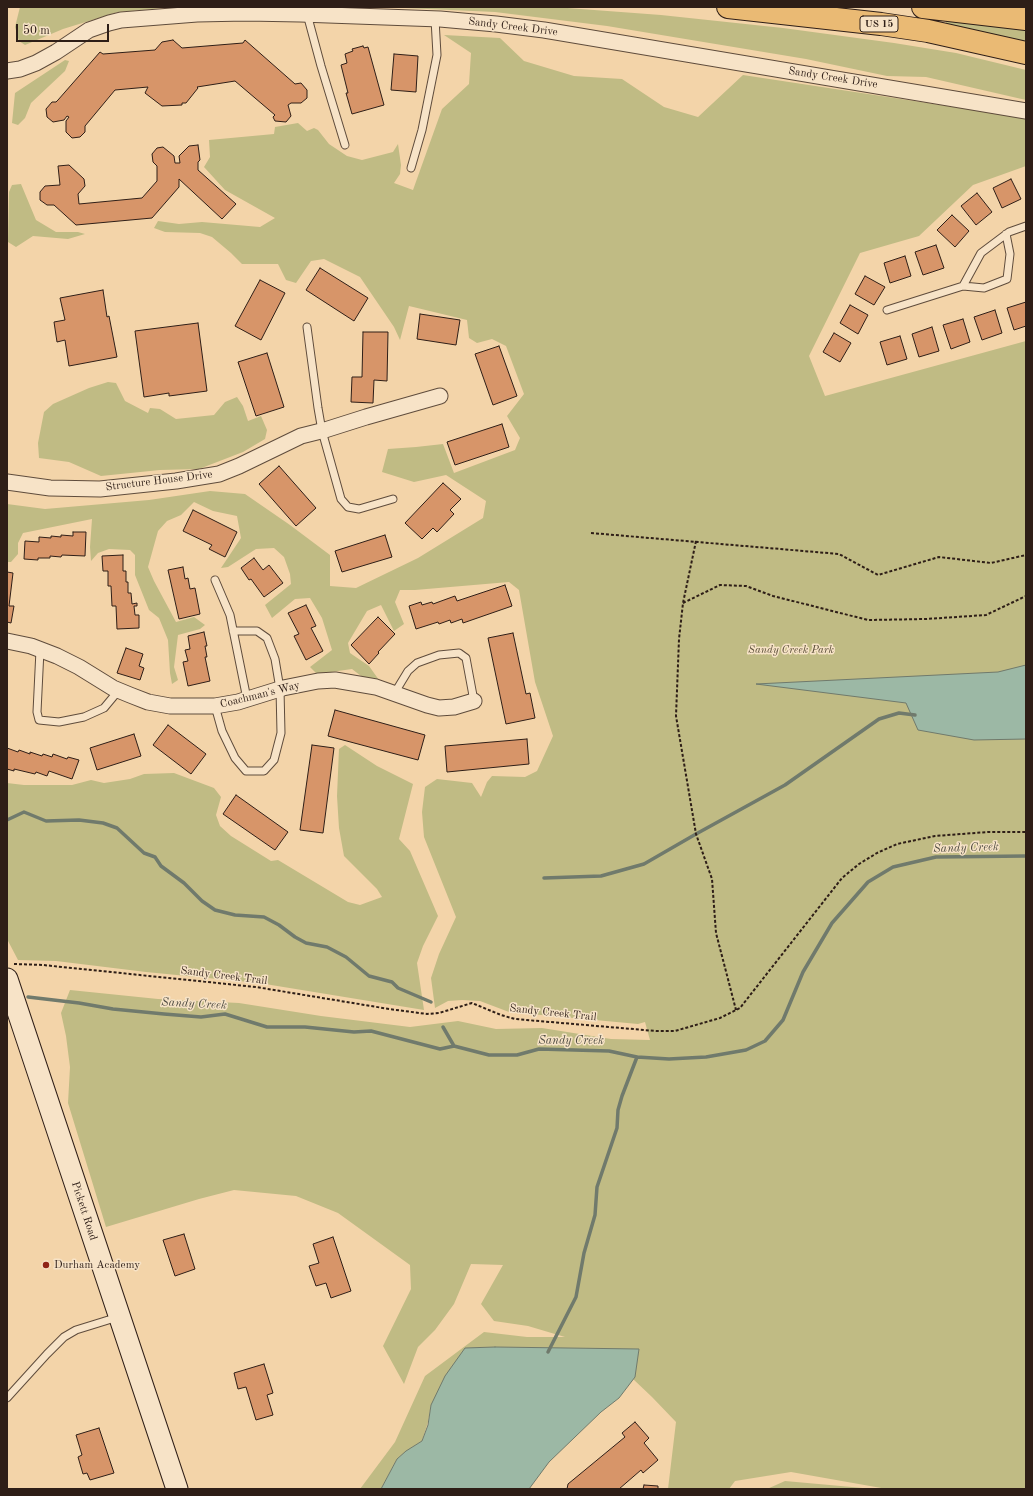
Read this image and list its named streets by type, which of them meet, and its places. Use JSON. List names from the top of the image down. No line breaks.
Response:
{"streets":{"highway":["US 15"],"street":["Sandy Creek Drive","Structure House Drive","Coachman's Way","Pickett Road"],"path":["Sandy Creek Trail"]},"water":["Sandy Creek"],"parks":["Sandy Creek Park"],"places":["Durham Academy"],"scale_bar":"50 m"}
